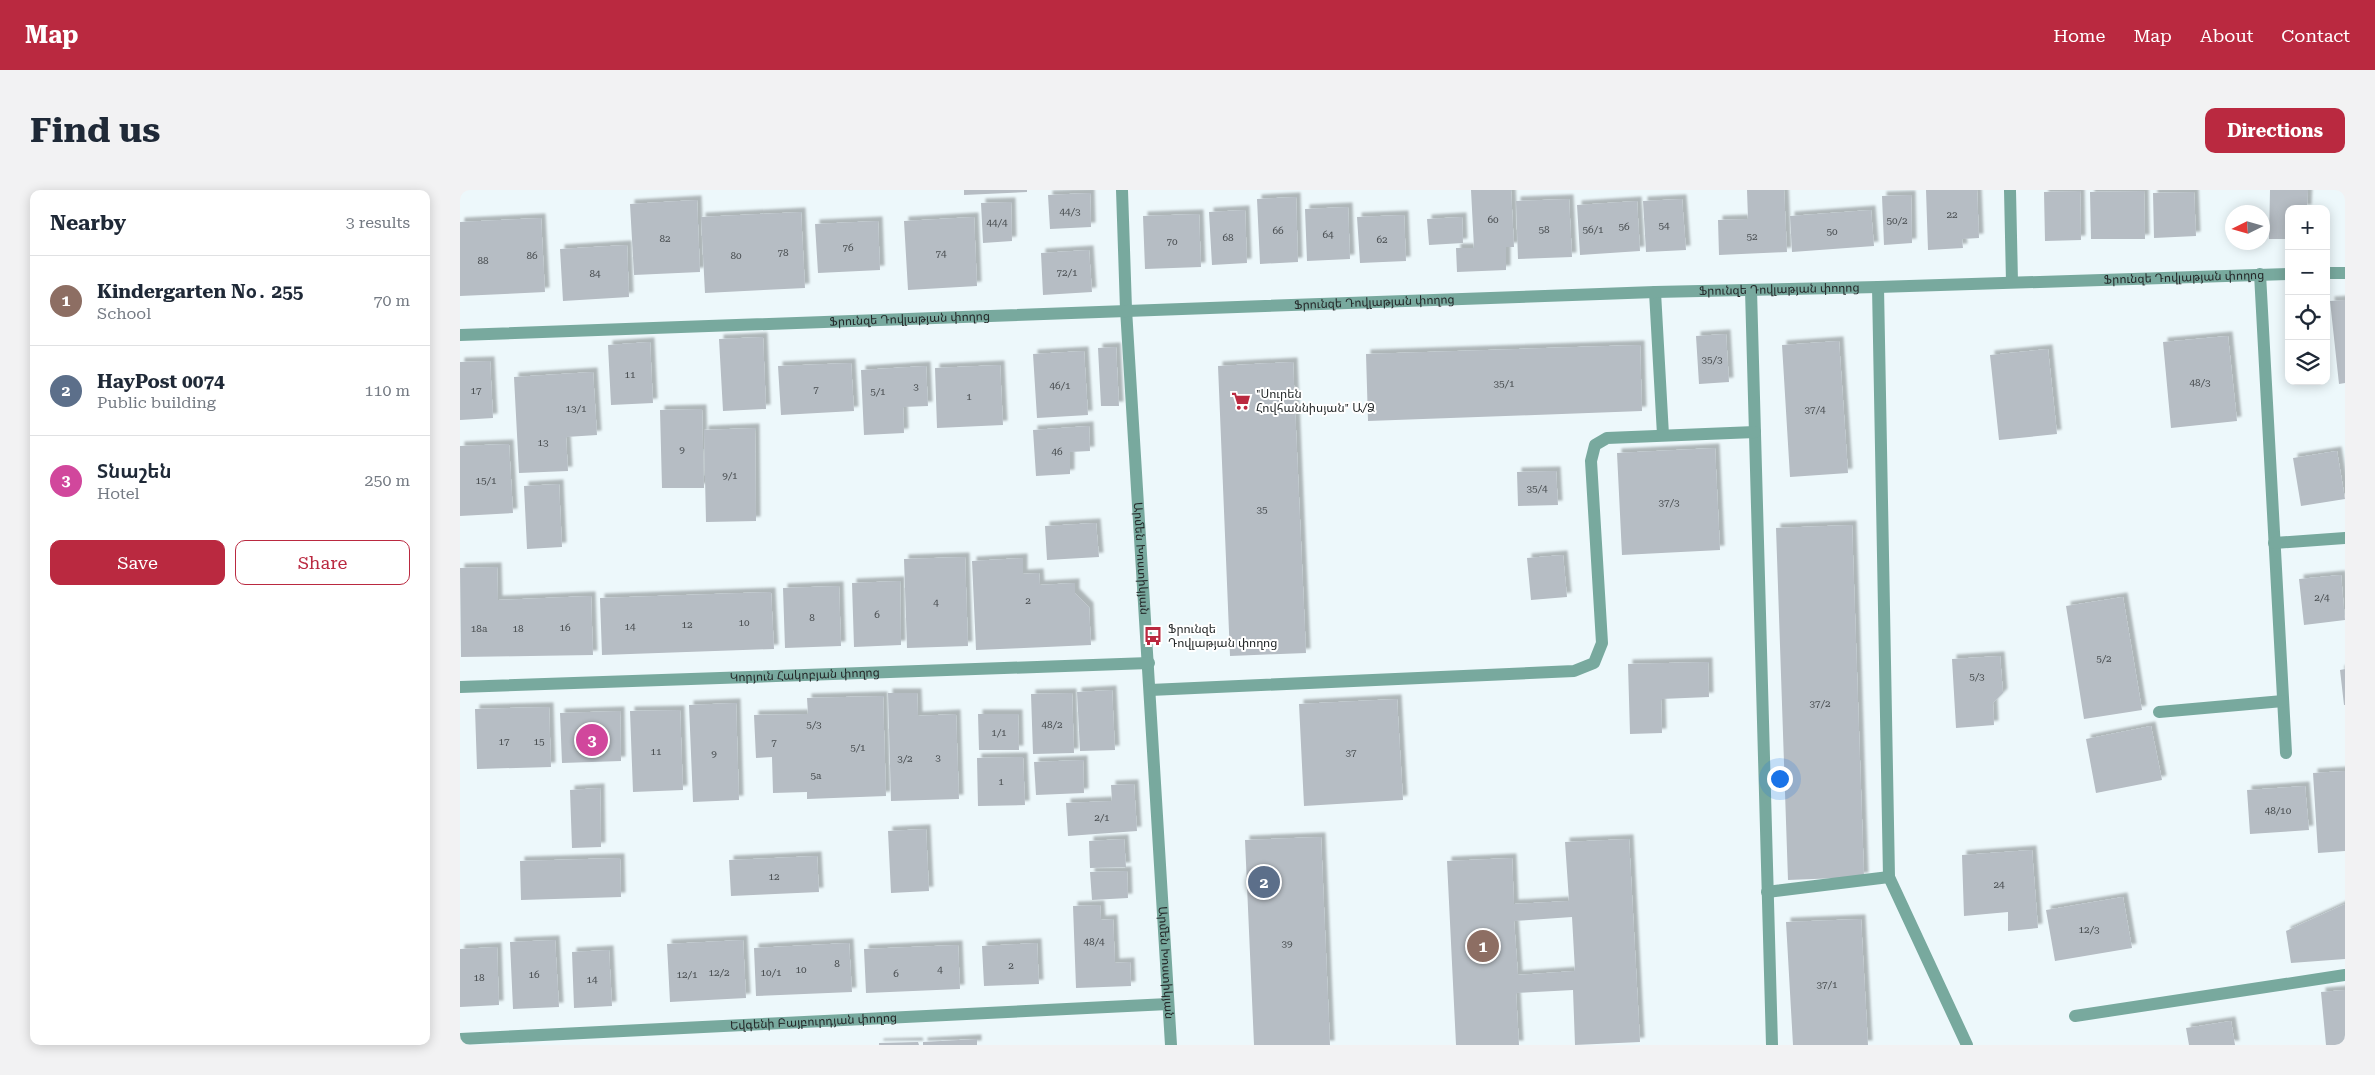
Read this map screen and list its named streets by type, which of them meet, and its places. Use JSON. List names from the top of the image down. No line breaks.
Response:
{"streets":{"street":["Ֆրունզե Դովլաթյան փողոց","Արմեն Խոստիկյան","Կորյուն Հակոբյան փողոց","Եվգենի Բայբուրդյան փողոց"]},"crossings":[["Ֆրունզե Դովլաթյան փողոց","Արմեն Խոստիկյան"],["Արմեն Խոստիկյան","Կորյուն Հակոբյան փողոց"],["Արմեն Խոստիկյան","Եվգենի Բայբուրդյան փողոց"]],"places":{"supermarket":["\"Սուրեն Հովհաննիսյան\" Ա/Ձ"],"bus stop":["Ֆրունզե Դովլաթյան փողոց"]},"house_numbers":["44/3","22","60","50/2","44/4","54","56","58","56/1","66","50","64","52","68","82","62","70","76","78","74","86","80","88","72/1","84","35/3","11","48/3","35/1","46/1","3","7","17","5/1","1","13/1","37/4","13","9","46","9/1","15/1","35/4","37/3","35","2/4","2","4","6","8","10","12","14","16","18a","18","5/2","5/3","37/2","5/3","48/2","1/1","17","15","7","5/1","11","37","9","3","3/2","5a","1","48/10","2/1","12","24","12/3","48/4","39","8","2","10","4","12/2","10/1","6","16","12/1","18","14","37/1"],"north":"left","page":{"header":"Map","nav":["Home","Map","About","Contact"],"buttons":["Directions",["Save","Share"]],"title":"Find us","heading":["Nearby","3 results"],"map_buttons":["+","−"],"list":[{"mark":"1","name":"Kindergarten Nօ․ 255","note":"School","value":"70 m"},{"mark":"2","name":"HayPost 0074","note":"Public building","value":"110 m"},{"mark":"3","name":"Տնաշեն","note":"Hotel","value":"250 m"}],"pins":["3","2","1"]}}
